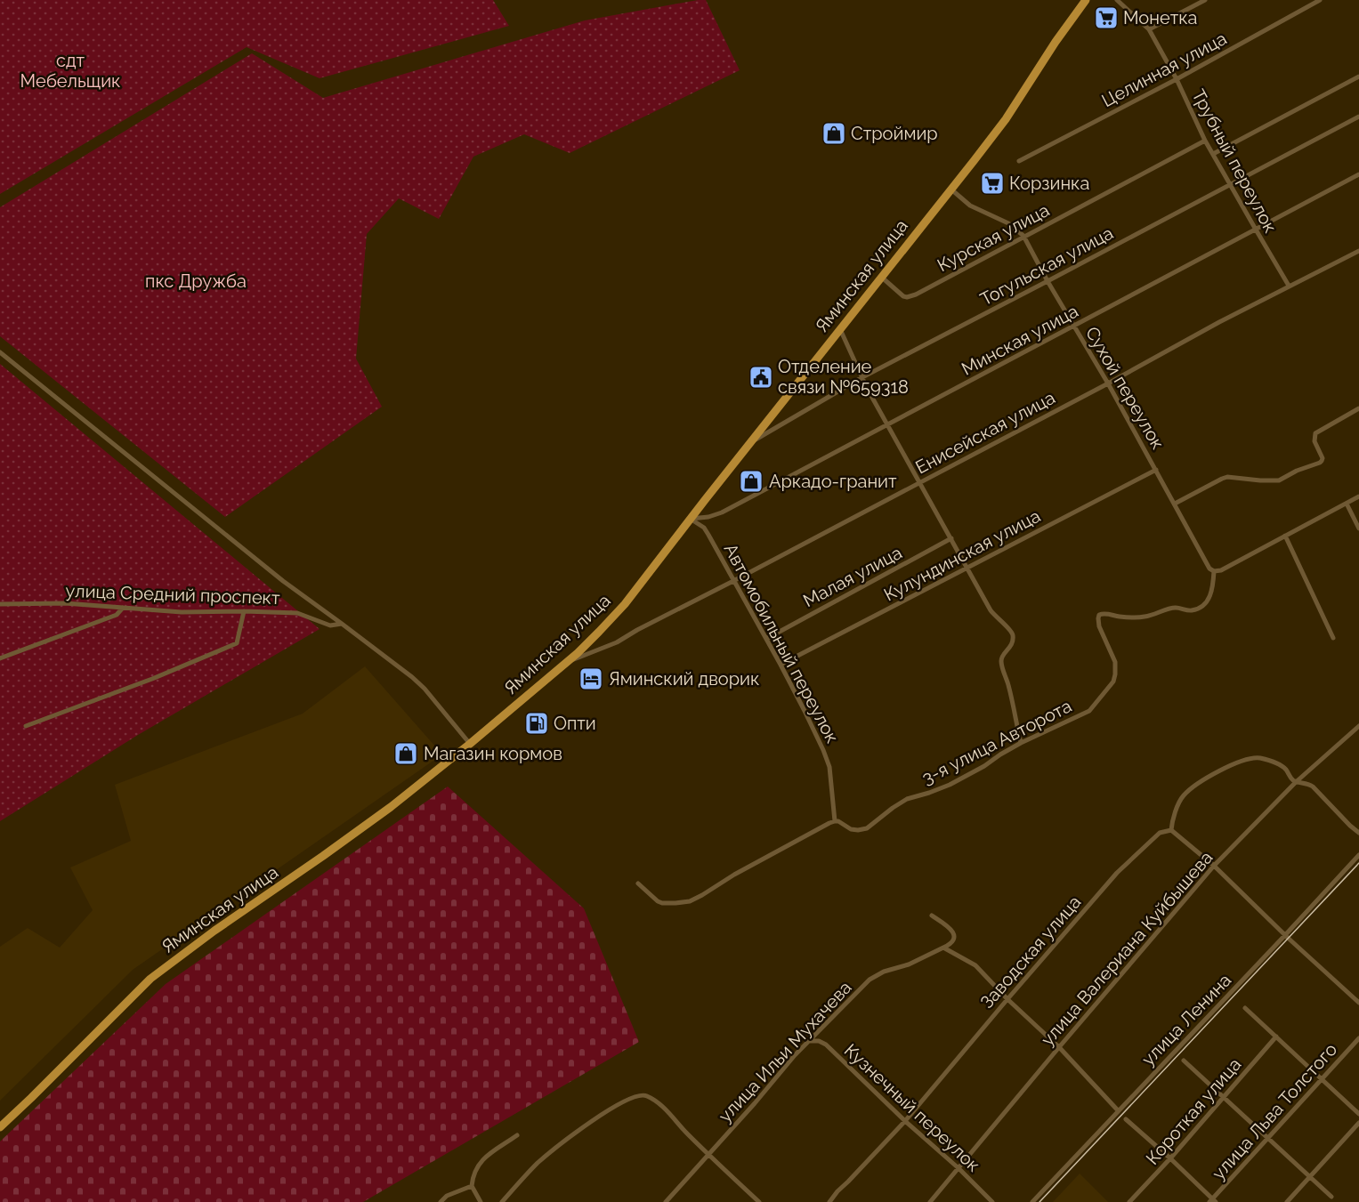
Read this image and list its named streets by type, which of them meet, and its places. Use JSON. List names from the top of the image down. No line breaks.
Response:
{"streets":{"main road":["Яминская улица"],"street":["Целинная улица","Трубный переулок","Курская улица","Тогульская улица","Минская улица","Сухой переулок","Енисейская улица","Кулундинская улица","Малая улица","улица Средний проспект","Автомобильный переулок","3-я улица Авторота","улица Валериана Куйбышева","Заводская улица","улица Ленина","улица Ильи Мухачева","Кузнечный переулок","Короткая улица","улица Льва Толстого"]},"crossings":[["Целинная улица","Трубный переулок"],["Трубный переулок","Курская улица"],["Трубный переулок","Тогульская улица"],["Трубный переулок","Минская улица"],["Трубный переулок","Енисейская улица"],["Курская улица","Яминская улица"],["Курская улица","Сухой переулок"],["Тогульская улица","Яминская улица"],["Тогульская улица","Сухой переулок"],["Яминская улица","Минская улица"],["Яминская улица","Сухой переулок"],["Яминская улица","Енисейская улица"],["Яминская улица","Автомобильный переулок"],["Минская улица","Сухой переулок"],["Минская улица","Автомобильный переулок"],["Сухой переулок","Енисейская улица"],["Сухой переулок","Кулундинская улица"],["Сухой переулок","3-я улица Авторота"],["Енисейская улица","Автомобильный переулок"],["Кулундинская улица","Автомобильный переулок"],["Малая улица","Автомобильный переулок"],["Автомобильный переулок","3-я улица Авторота"],["улица Валериана Куйбышева","Кузнечный переулок"],["Заводская улица","Кузнечный переулок"],["улица Ильи Мухачева","Кузнечный переулок"]],"parks":["сдт Мебельщик","пкс Дружба"],"places":{"supermarket":["Монетка","Корзинка"],"shop":["Строймир","Аркадо-гранит","Магазин кормов"],"public building":["Отделение связи №659318"],"hotel":["Яминский дворик"],"fuel station":["Опти"]}}
